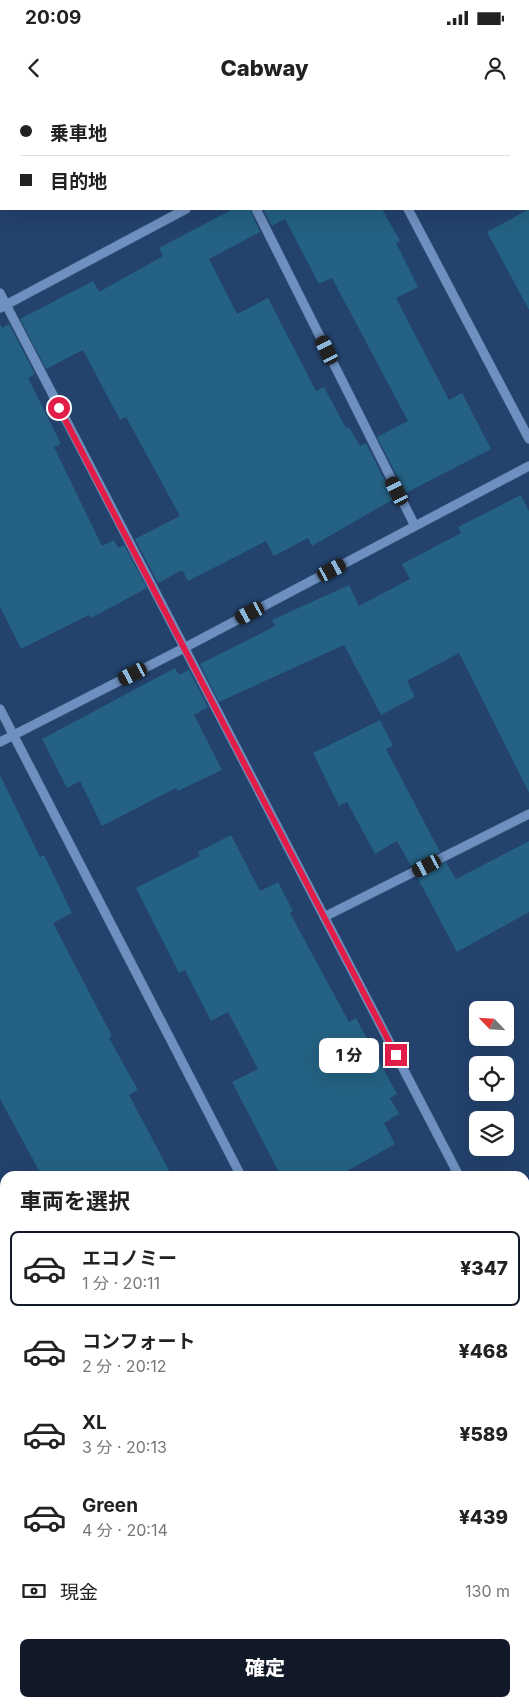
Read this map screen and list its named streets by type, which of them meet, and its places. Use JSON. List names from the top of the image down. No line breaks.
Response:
{"north":"top left","page":{"status":"20:09","header":"Cabway","banner":["乗車地","目的地"],"bubble":"1 分","heading":"車両を選択","list":[{"name":"エコノミー","note":"1 分 · 20:11","value":"¥347"},{"name":"コンフォート","note":"2 分 · 20:12","value":"¥468"},{"name":"XL","note":"3 分 · 20:13","value":"¥589"},{"name":"Green","note":"4 分 · 20:14","value":"¥439"}],"pay":["現金","130 m"],"buttons":"確定"}}
